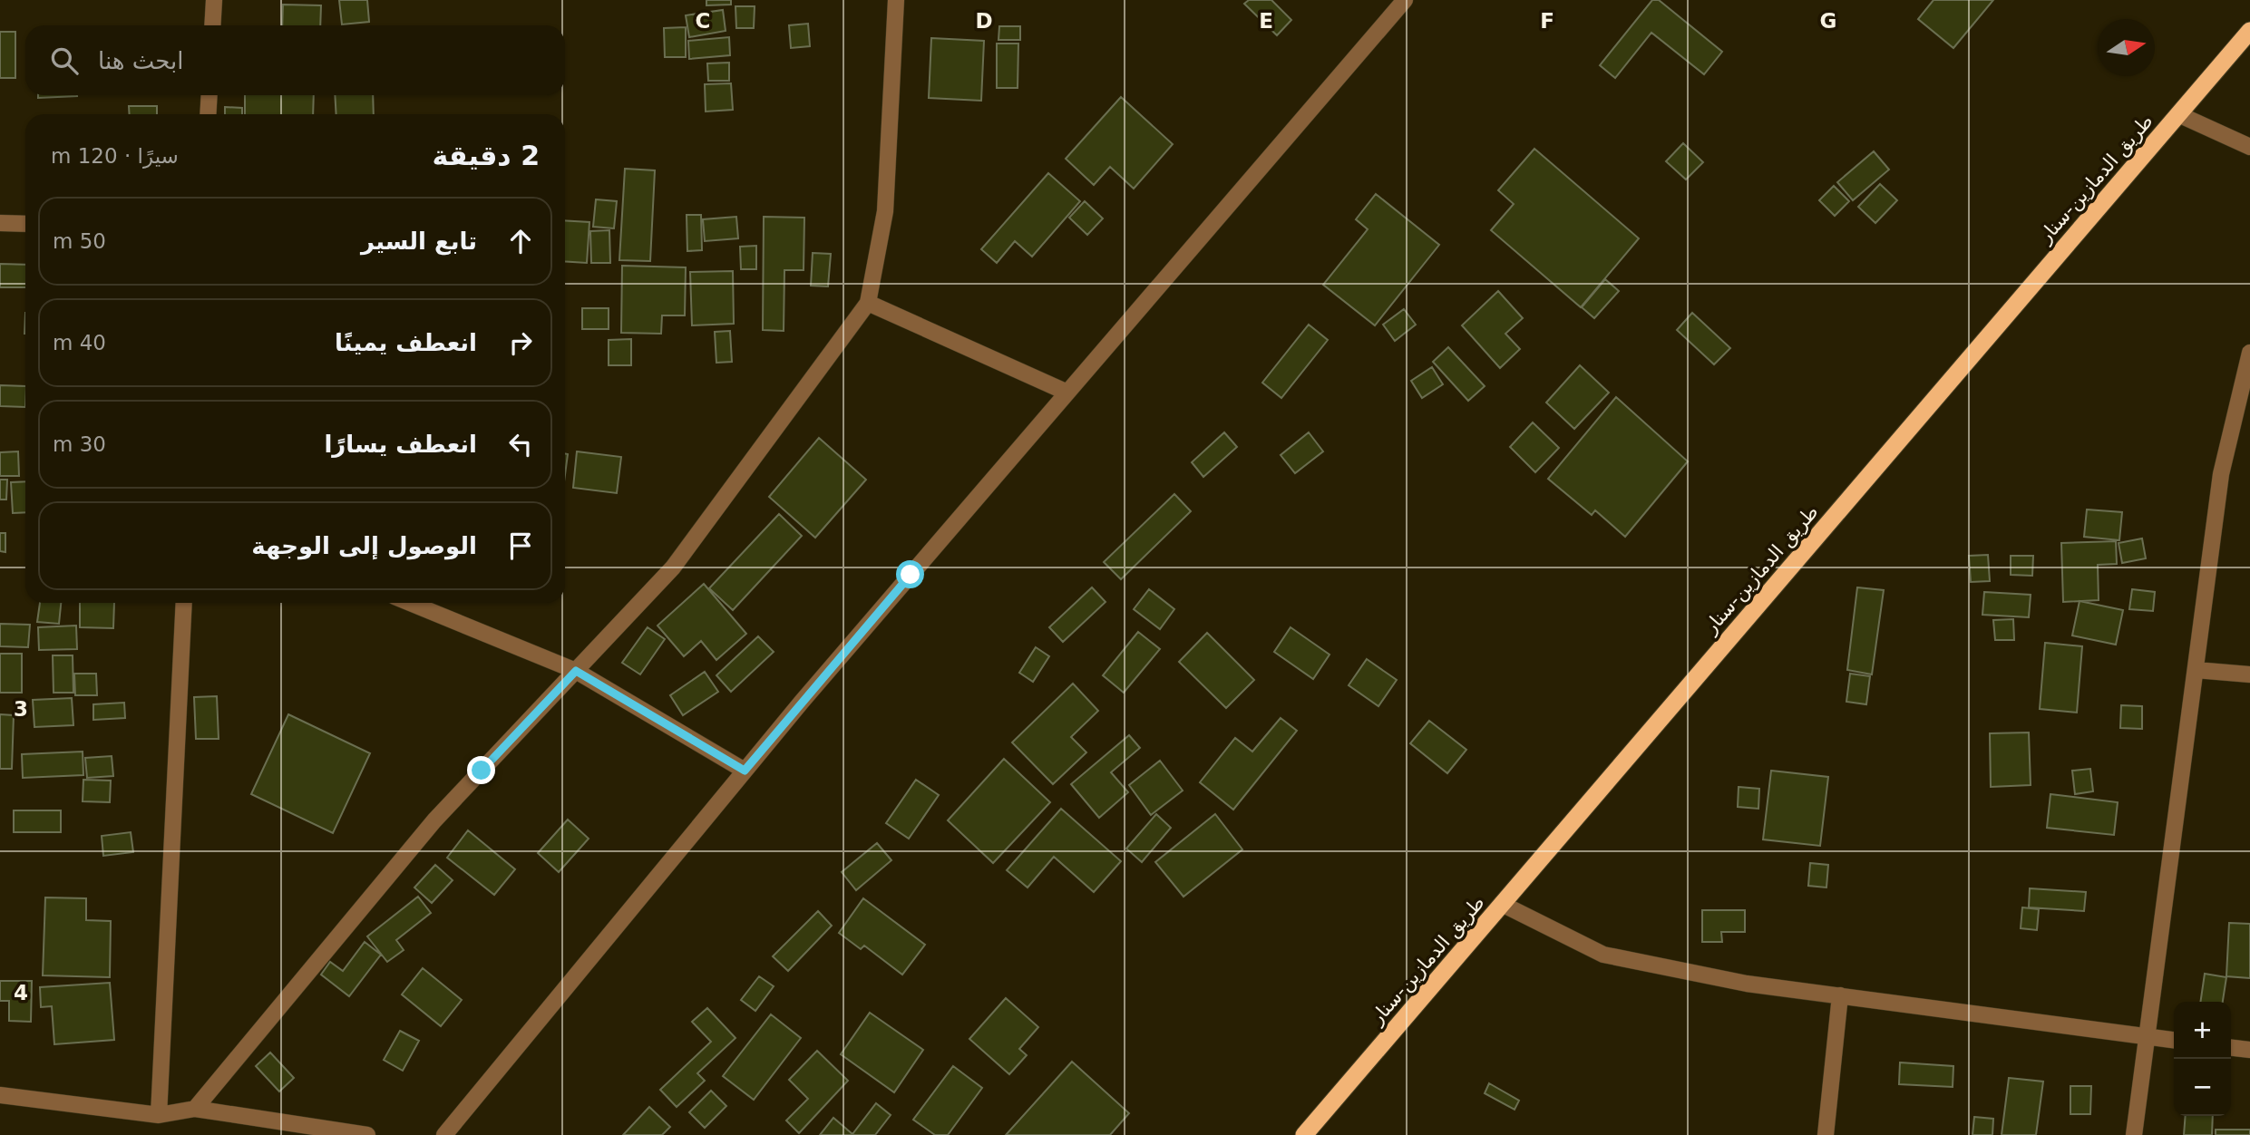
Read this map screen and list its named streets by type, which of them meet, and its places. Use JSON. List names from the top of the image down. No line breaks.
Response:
{"streets":{"highway":["طريق الدمازين-سنار"]},"north":"right","page":{"search":"ابحث هنا","heading":["2 دقيقة","سيرًا · 120 m"],"list":[["تابع السير","50 m"],["انعطف يمينًا","40 m"],["انعطف يسارًا","30 m"],"الوصول إلى الوجهة"],"map_buttons":["+","−"]},"grid":{"columns":["C","D","E","F","G"],"rows":["3","4"]}}
